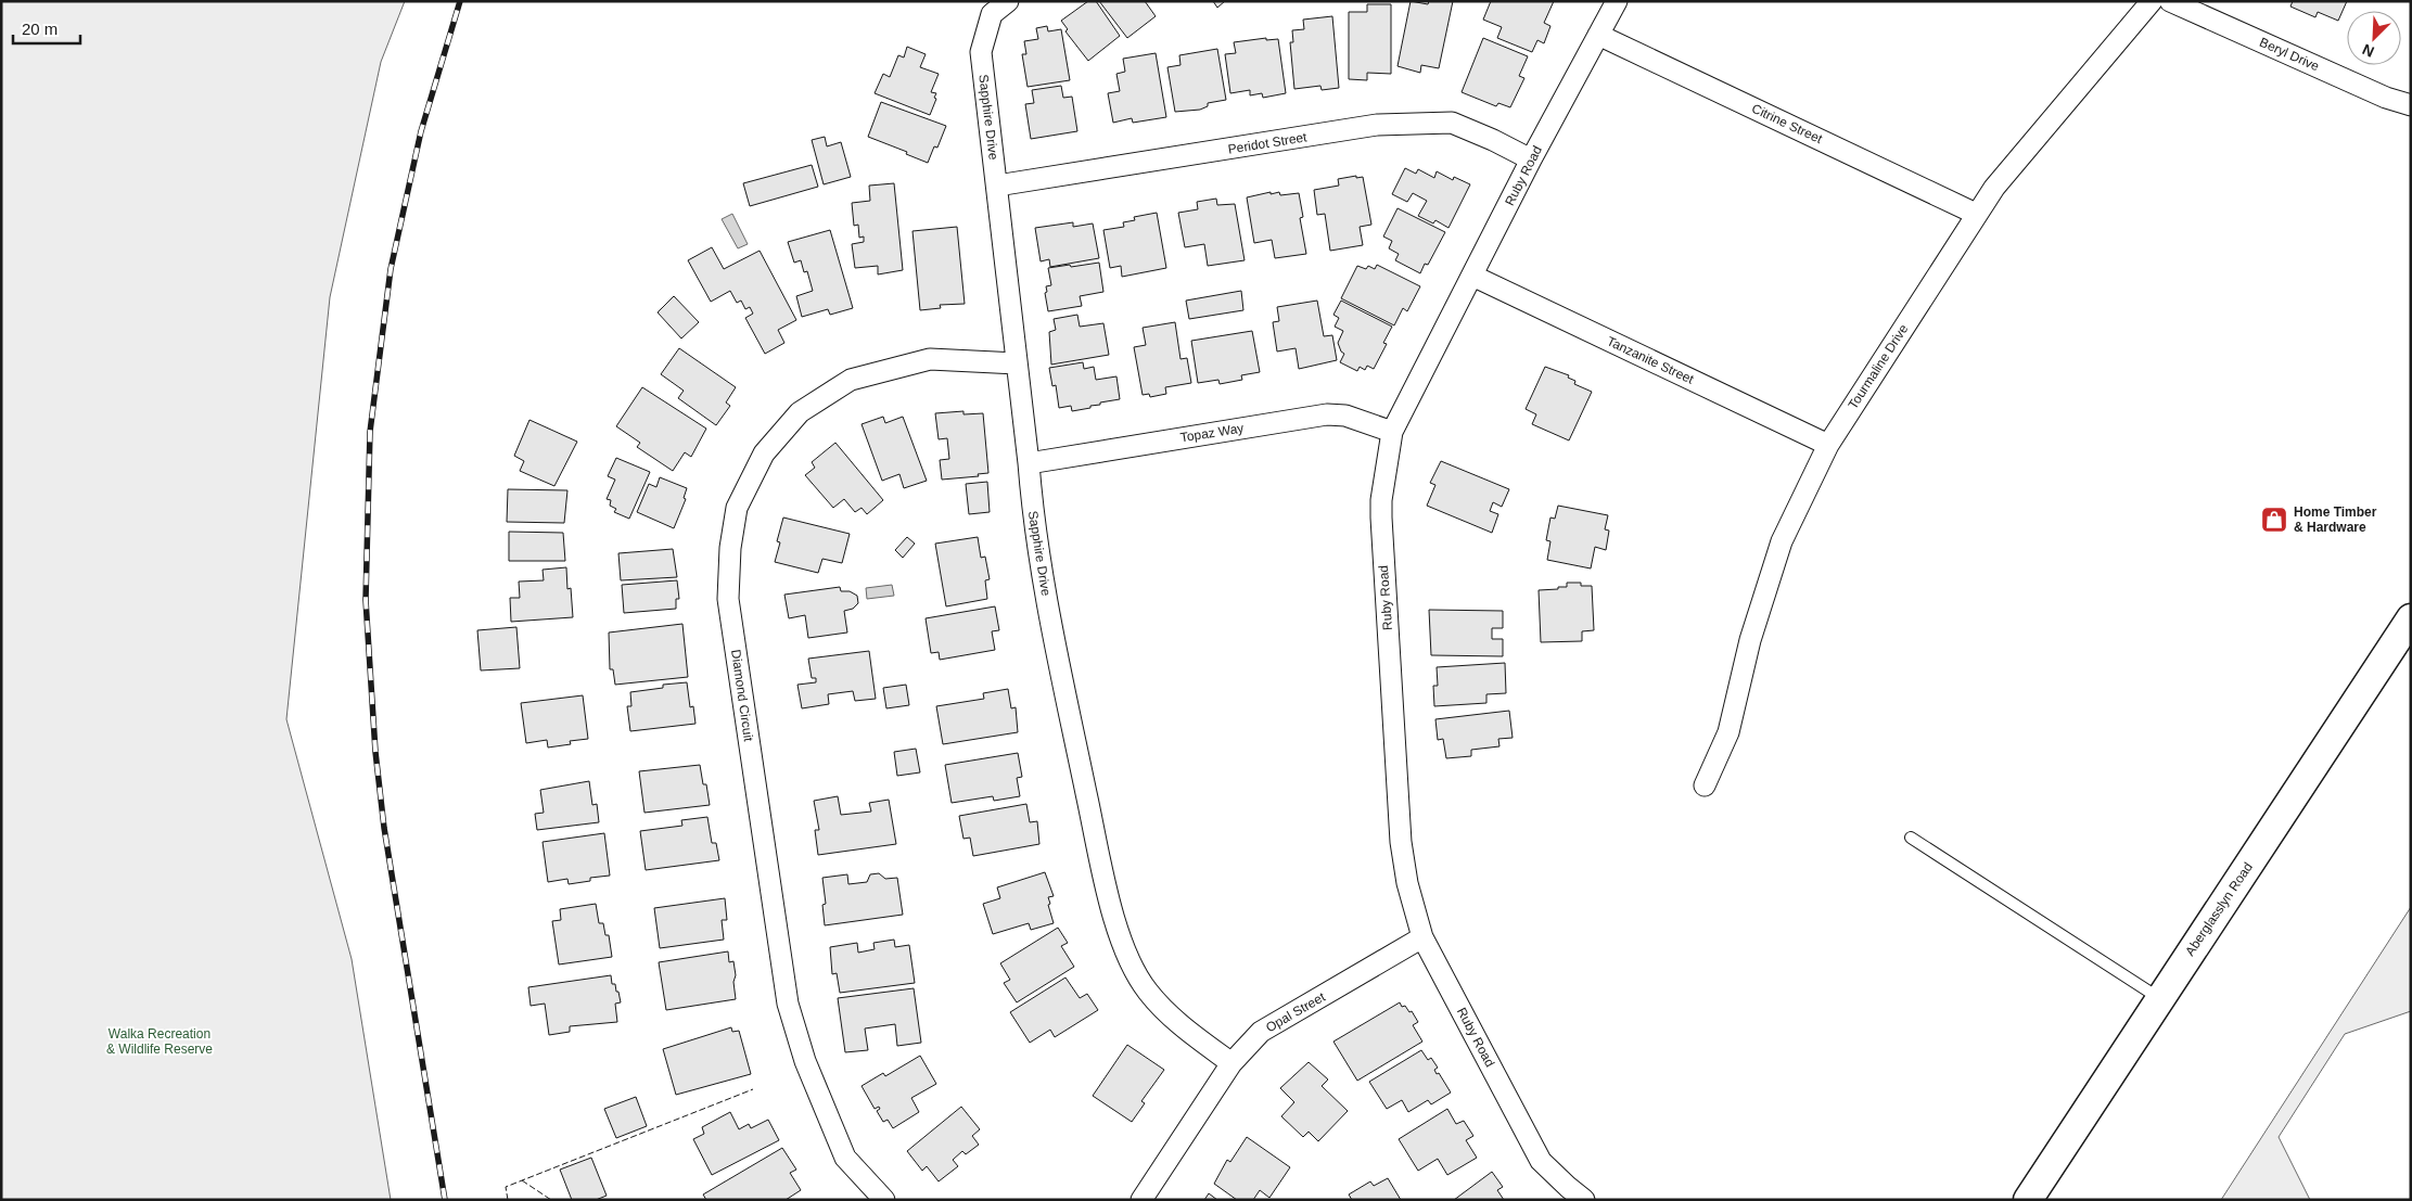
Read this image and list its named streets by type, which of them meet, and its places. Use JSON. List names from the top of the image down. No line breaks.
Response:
{"streets":{"main road":["Aberglasslyn Road"],"street":["Beryl Drive","Sapphire Drive","Citrine Street","Peridot Street","Ruby Road","Tanzanite Street","Tourmaline Drive","Topaz Way","Diamond Circuit","Opal Street"]},"crossings":[["Sapphire Drive","Peridot Street"],["Sapphire Drive","Topaz Way"],["Sapphire Drive","Diamond Circuit"],["Sapphire Drive","Opal Street"],["Citrine Street","Ruby Road"],["Citrine Street","Tourmaline Drive"],["Peridot Street","Ruby Road"],["Ruby Road","Tanzanite Street"],["Ruby Road","Topaz Way"],["Ruby Road","Opal Street"],["Tanzanite Street","Tourmaline Drive"]],"parks":["Walka Recreation & Wildlife Reserve"],"places":{"shop":["Home Timber & Hardware"]},"scale_bar":"20 m","north":"bottom left"}
